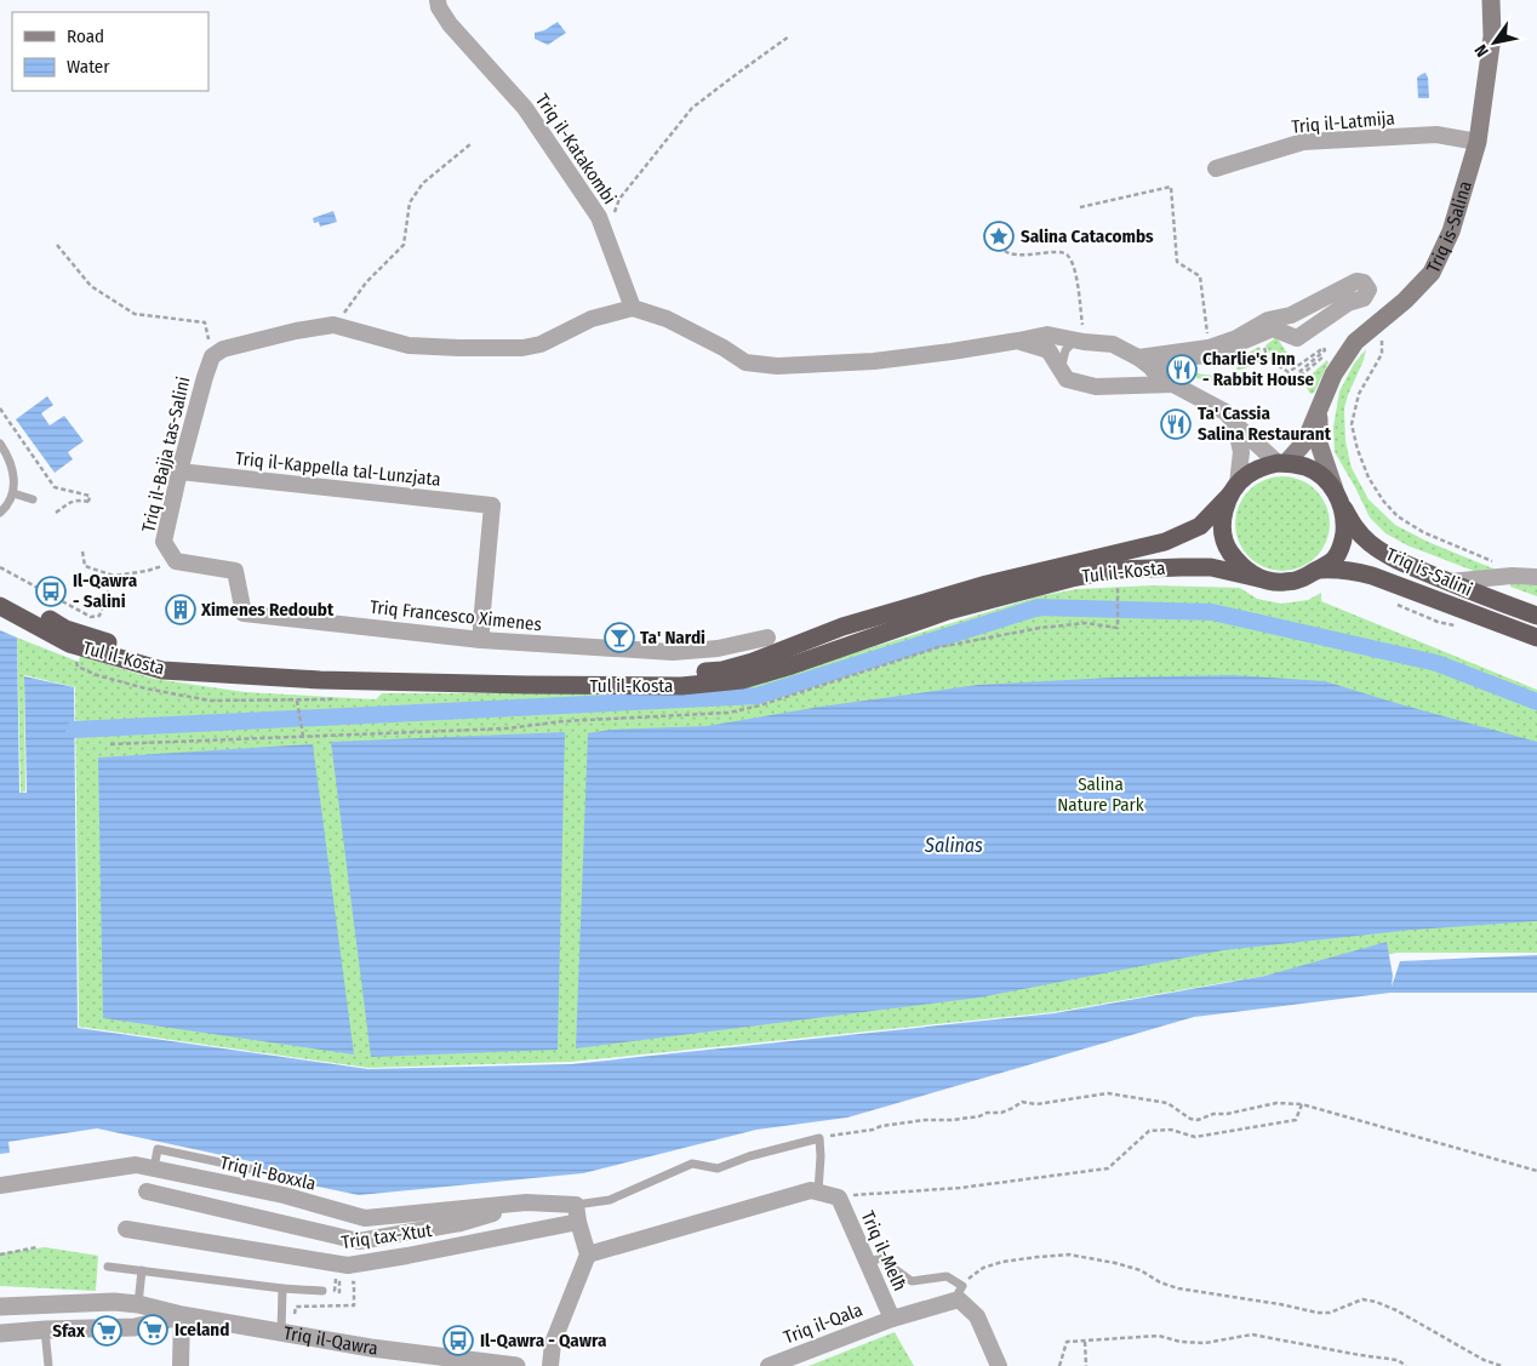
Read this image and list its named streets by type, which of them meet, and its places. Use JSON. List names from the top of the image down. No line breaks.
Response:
{"streets":{"highway":["Tul il-Kosta","Triq is-Salini"],"main road":["Triq is-Salina"],"street":["Triq il-Latmija","Triq il-Katakombi","Triq il-Bajja tas-Salini","Triq il-Kappella tal-Lunzjata","Triq Francesco Ximenes","Triq il-Boxxla","Triq tax-Xtut","Triq il-Melħ","Triq il-Qala","Triq il-Qawra"]},"crossings":[["Triq il-Latmija","Triq is-Salina"],["Triq is-Salina","Tul il-Kosta"],["Triq is-Salina","Triq is-Salini"],["Triq il-Bajja tas-Salini","Triq il-Kappella tal-Lunzjata"],["Triq il-Bajja tas-Salini","Triq Francesco Ximenes"],["Triq il-Kappella tal-Lunzjata","Triq Francesco Ximenes"],["Tul il-Kosta","Triq is-Salini"],["Triq il-Boxxla","Triq tax-Xtut"],["Triq il-Melħ","Triq il-Qala"]],"water":["Salinas"],"parks":["Salina Nature Park"],"places":{"place":["Salina Catacombs"],"restaurant":["Charlie's Inn - Rabbit House","Ta' Cassia Salina Restaurant"],"bus stop":["Il-Qawra - Salini","Il-Qawra - Qawra"],"building":["Ximenes Redoubt"],"bar":["Ta' Nardi"],"supermarket":["Iceland","Sfax"]},"legend":["Road","Water"],"north":"bottom left"}
